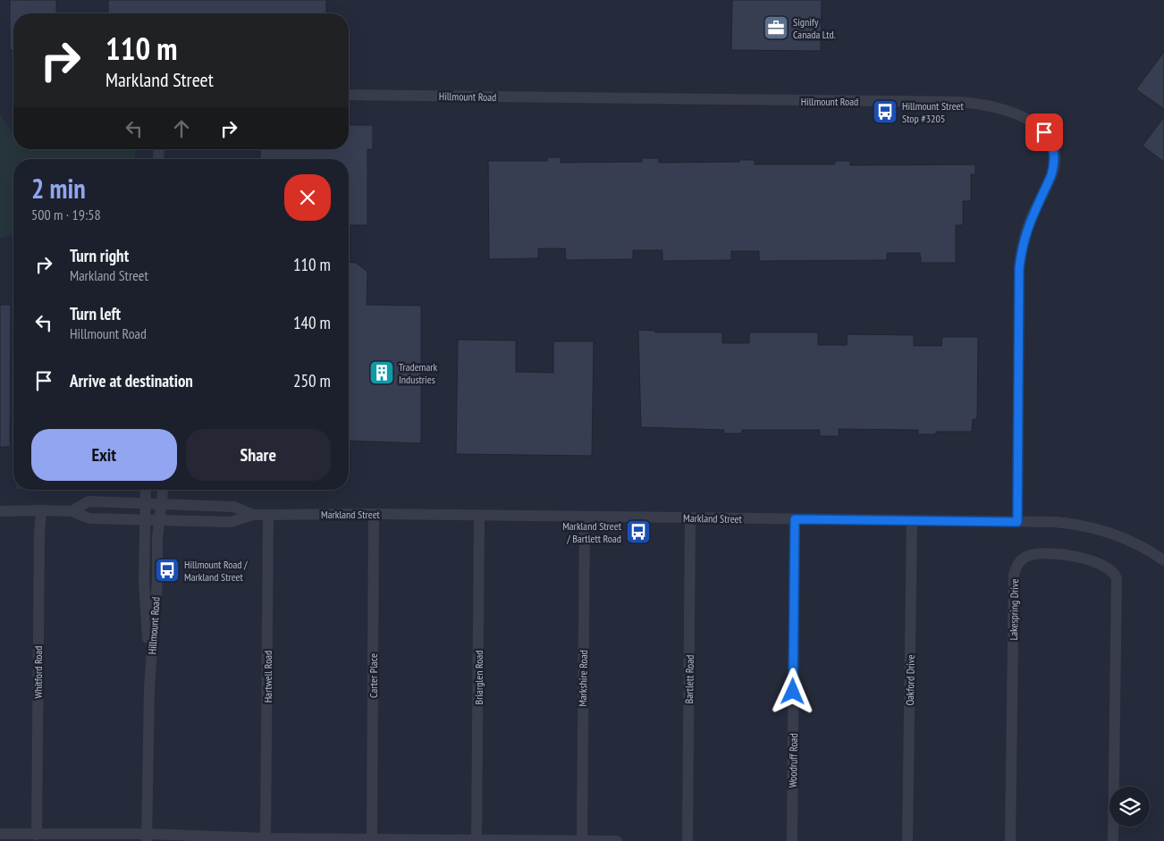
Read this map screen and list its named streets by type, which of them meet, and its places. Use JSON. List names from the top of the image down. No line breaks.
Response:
{"streets":{"street":["Hillmount Road","Markland Street","Lakespring Drive","Whitford Road","Carter Place","Hartwell Road","Briarglen Road","Markshire Road","Bartlett Road","Oakford Drive","Woodruff Road"]},"crossings":[["Hillmount Road","Markland Street"],["Markland Street","Whitford Road"],["Markland Street","Carter Place"],["Markland Street","Hartwell Road"],["Markland Street","Briarglen Road"],["Markland Street","Markshire Road"],["Markland Street","Bartlett Road"],["Markland Street","Oakford Drive"],["Markland Street","Woodruff Road"]],"places":{"office":["Signify Canada Ltd."],"bus stop":["Hillmount Street Stop #3205","Markland Street / Bartlett Road","Hillmount Road / Markland Street"],"building":["Trademark Industries"]},"page":{"turn":["110 m","Markland Street"],"heading":["2 min","500 m · 19:58"],"list":[{"name":"Turn right","note":"Markland Street","value":"110 m"},{"name":"Turn left","note":"Hillmount Road","value":"140 m"},{"name":"Arrive at destination","value":"250 m"}],"buttons":["Exit","Share"]}}
